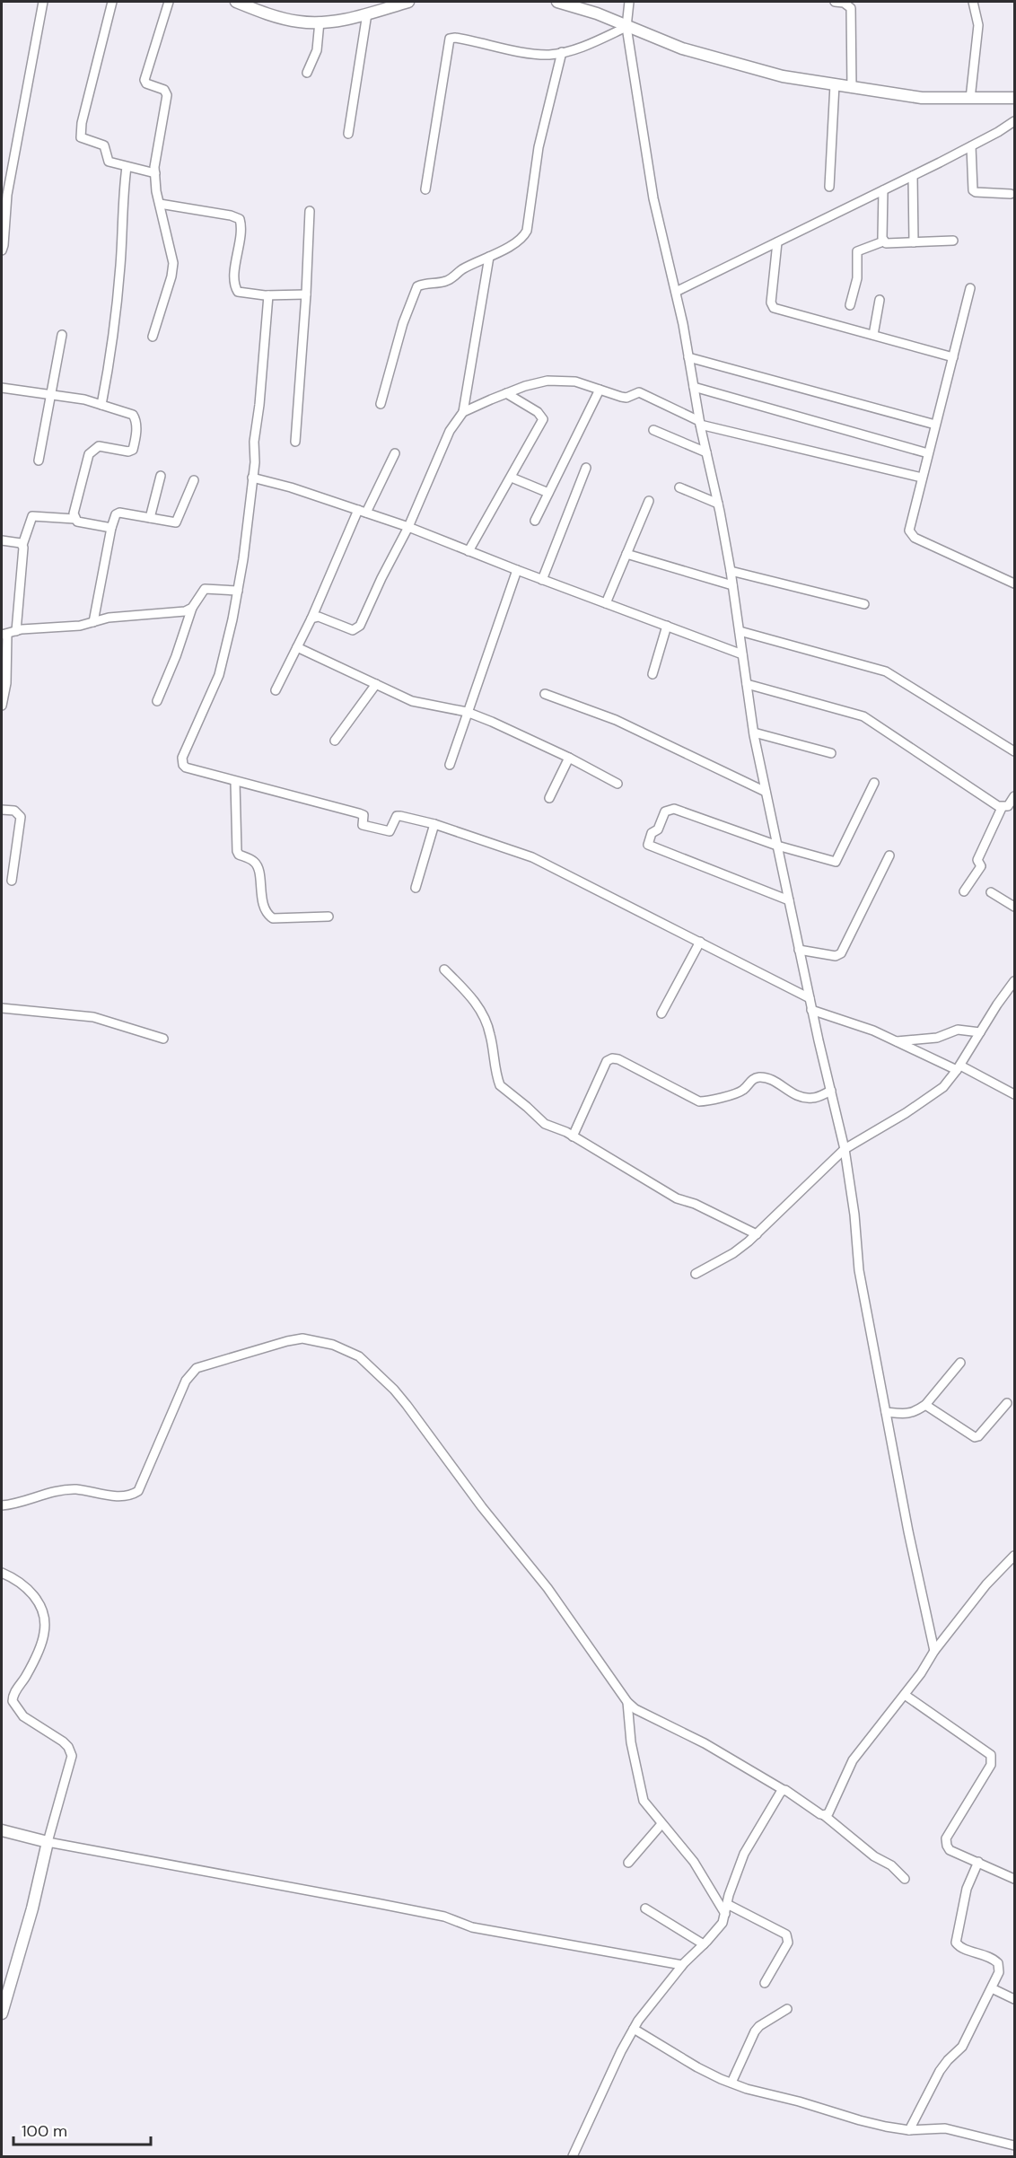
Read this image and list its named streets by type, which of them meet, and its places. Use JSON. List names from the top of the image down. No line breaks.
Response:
{"scale_bar":"100 m"}
